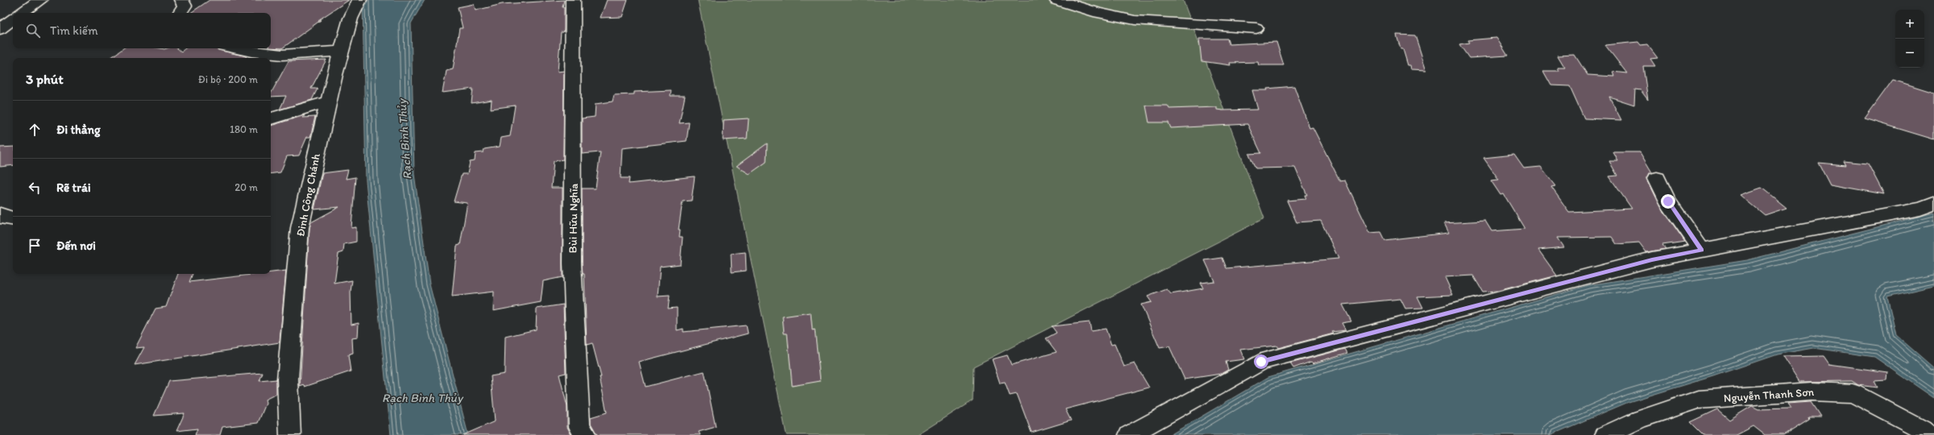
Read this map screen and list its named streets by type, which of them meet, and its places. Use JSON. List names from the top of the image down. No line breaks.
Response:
{"streets":{"street":["Đinh Công Chánh","Bùi Hữu Nghĩa","Nguyễn Thanh Sơn"]},"water":["Rạch Bình Thủy"],"page":{"map_buttons":["+","−"],"search":"Tìm kiếm","heading":["3 phút","Đi bộ · 200 m"],"list":[["Đi thẳng","180 m"],["Rẽ trái","20 m"],"Đến nơi"]}}
